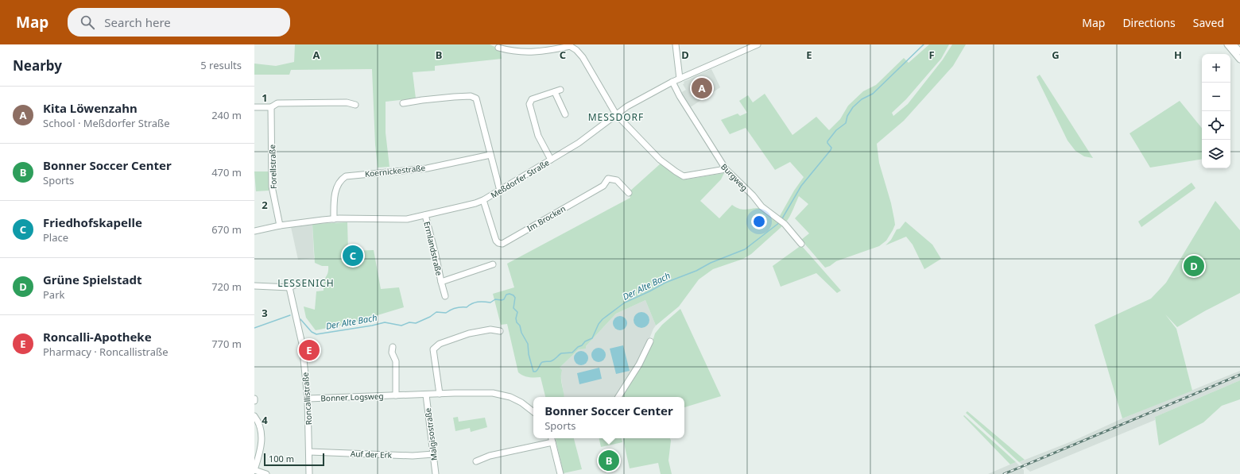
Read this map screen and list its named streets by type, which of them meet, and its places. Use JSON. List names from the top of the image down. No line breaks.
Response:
{"streets":{"street":["Forellstraße","Koernickestraße","Burgweg","Meßdorfer Straße","Im Brocken","Ermlandstraße","Bonner Logsweg","Roncallistraße","Malgisostraße","Auf der Erk"]},"crossings":[["Forellstraße","Meßdorfer Straße"],["Koernickestraße","Meßdorfer Straße"],["Burgweg","Meßdorfer Straße"],["Meßdorfer Straße","Im Brocken"],["Meßdorfer Straße","Ermlandstraße"],["Bonner Logsweg","Roncallistraße"],["Bonner Logsweg","Malgisostraße"],["Roncallistraße","Auf der Erk"],["Malgisostraße","Auf der Erk"]],"districts":["MESSDORF","LESSENICH"],"water":["Der Alte Bach"],"scale_bar":"100 m","page":{"header":"Map","search":"Search here","nav":["Map","Directions","Saved"],"heading":["Nearby","5 results"],"map_buttons":["+","−"],"pins":["A","C","D","E","B"],"list":[{"mark":"A","name":"Kita Löwenzahn","note":"School · Meßdorfer Straße","value":"240 m"},{"mark":"B","name":"Bonner Soccer Center","note":"Sports","value":"470 m"},{"mark":"C","name":"Friedhofskapelle","note":"Place","value":"670 m"},{"mark":"D","name":"Grüne Spielstadt","note":"Park","value":"720 m"},{"mark":"E","name":"Roncalli-Apotheke","note":"Pharmacy · Roncallistraße","value":"770 m"}],"popup":["Bonner Soccer Center","Sports"],"scale":"100 m"},"grid":{"columns":["A","B","C","D","E","F","G","H"],"rows":["1","2","3","4"]}}
